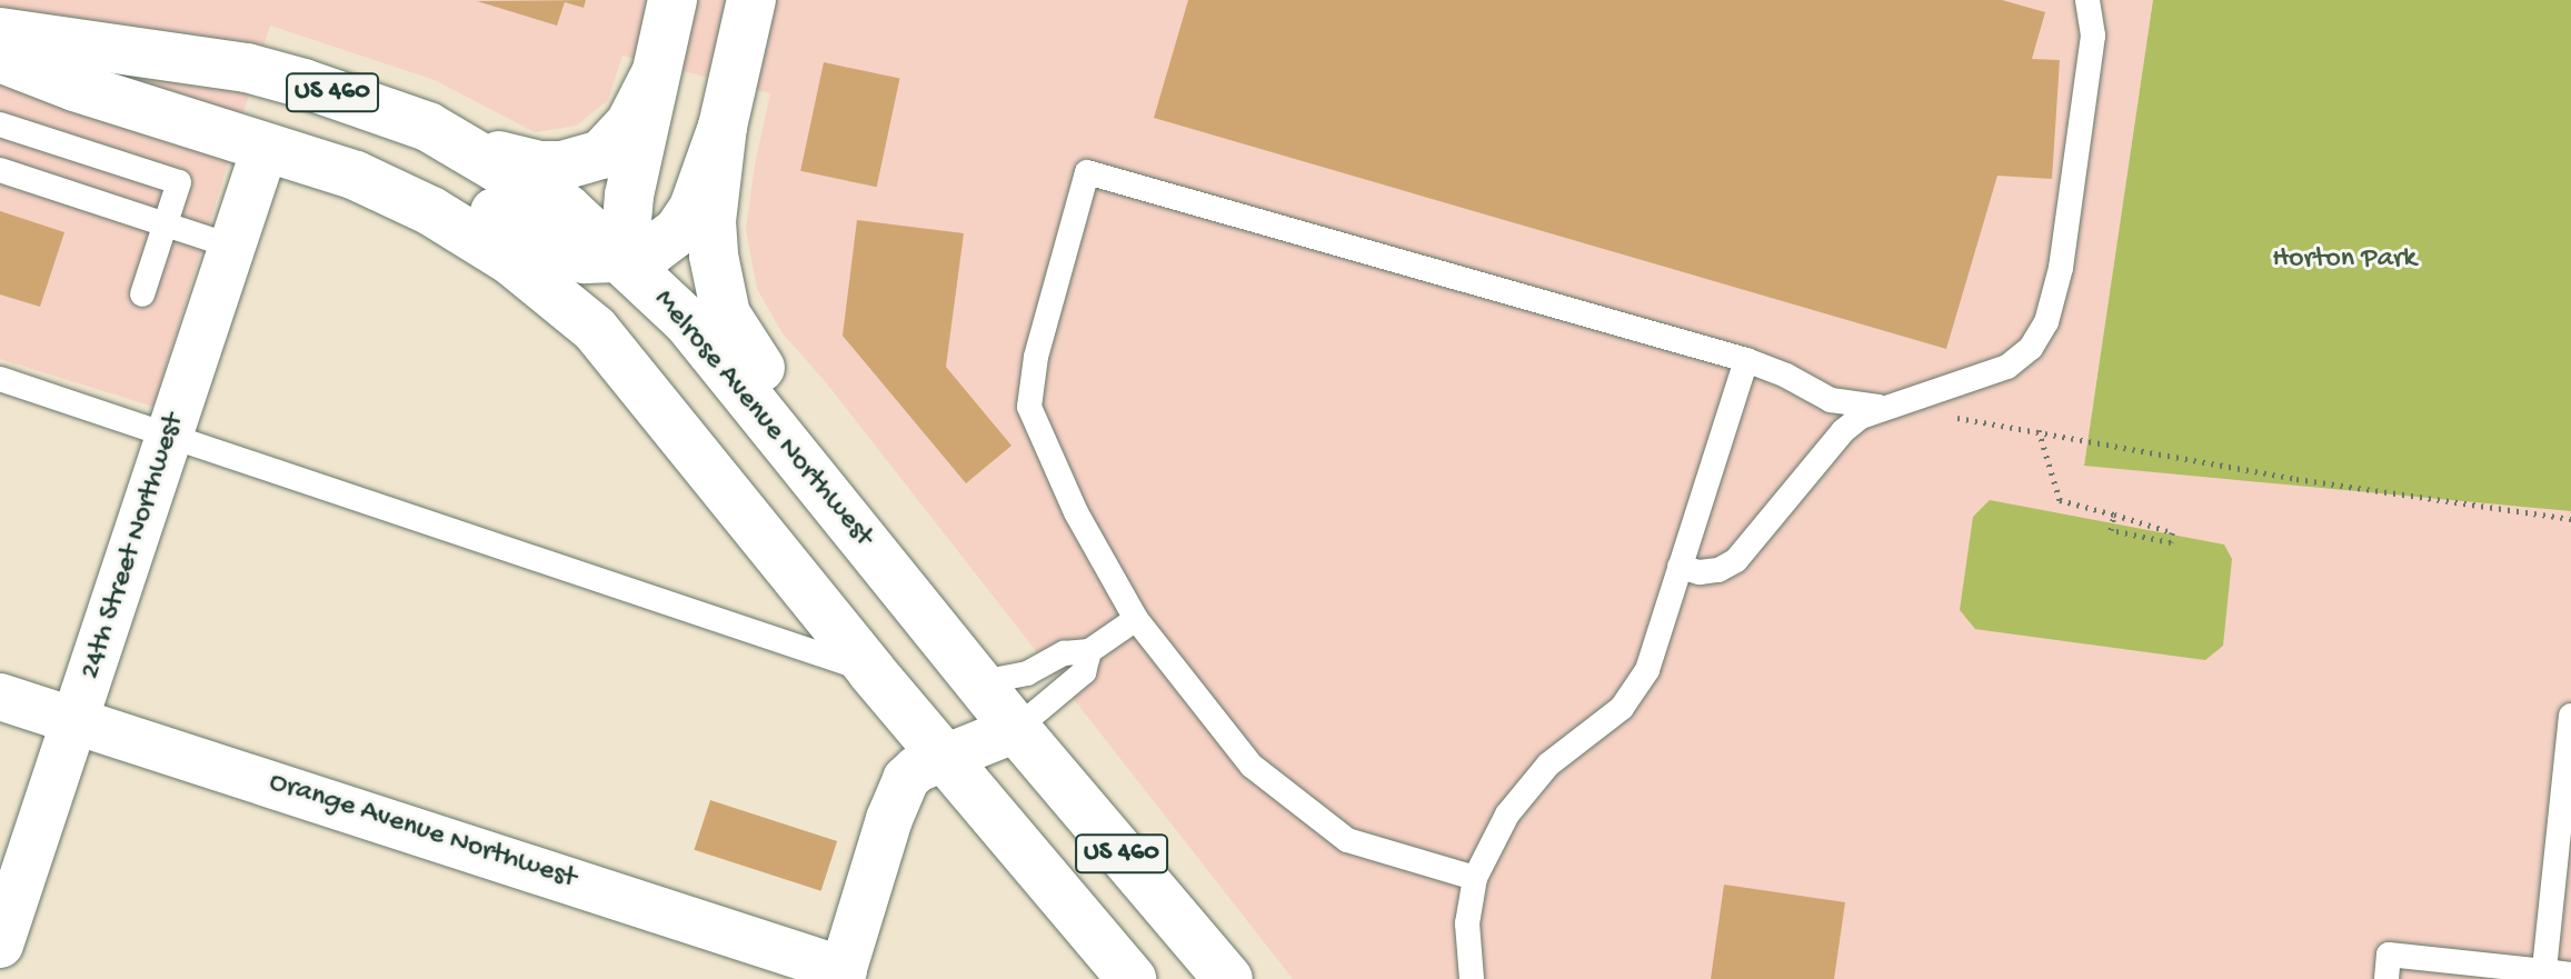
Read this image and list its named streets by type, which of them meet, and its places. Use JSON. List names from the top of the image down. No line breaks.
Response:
{"streets":{"main road":["US 460","Melrose Avenue Northwest"],"street":["24th Street Northwest","Orange Avenue Northwest"]},"crossings":[["US 460","24th Street Northwest"],["24th Street Northwest","Orange Avenue Northwest"]],"parks":["Horton Park"]}
